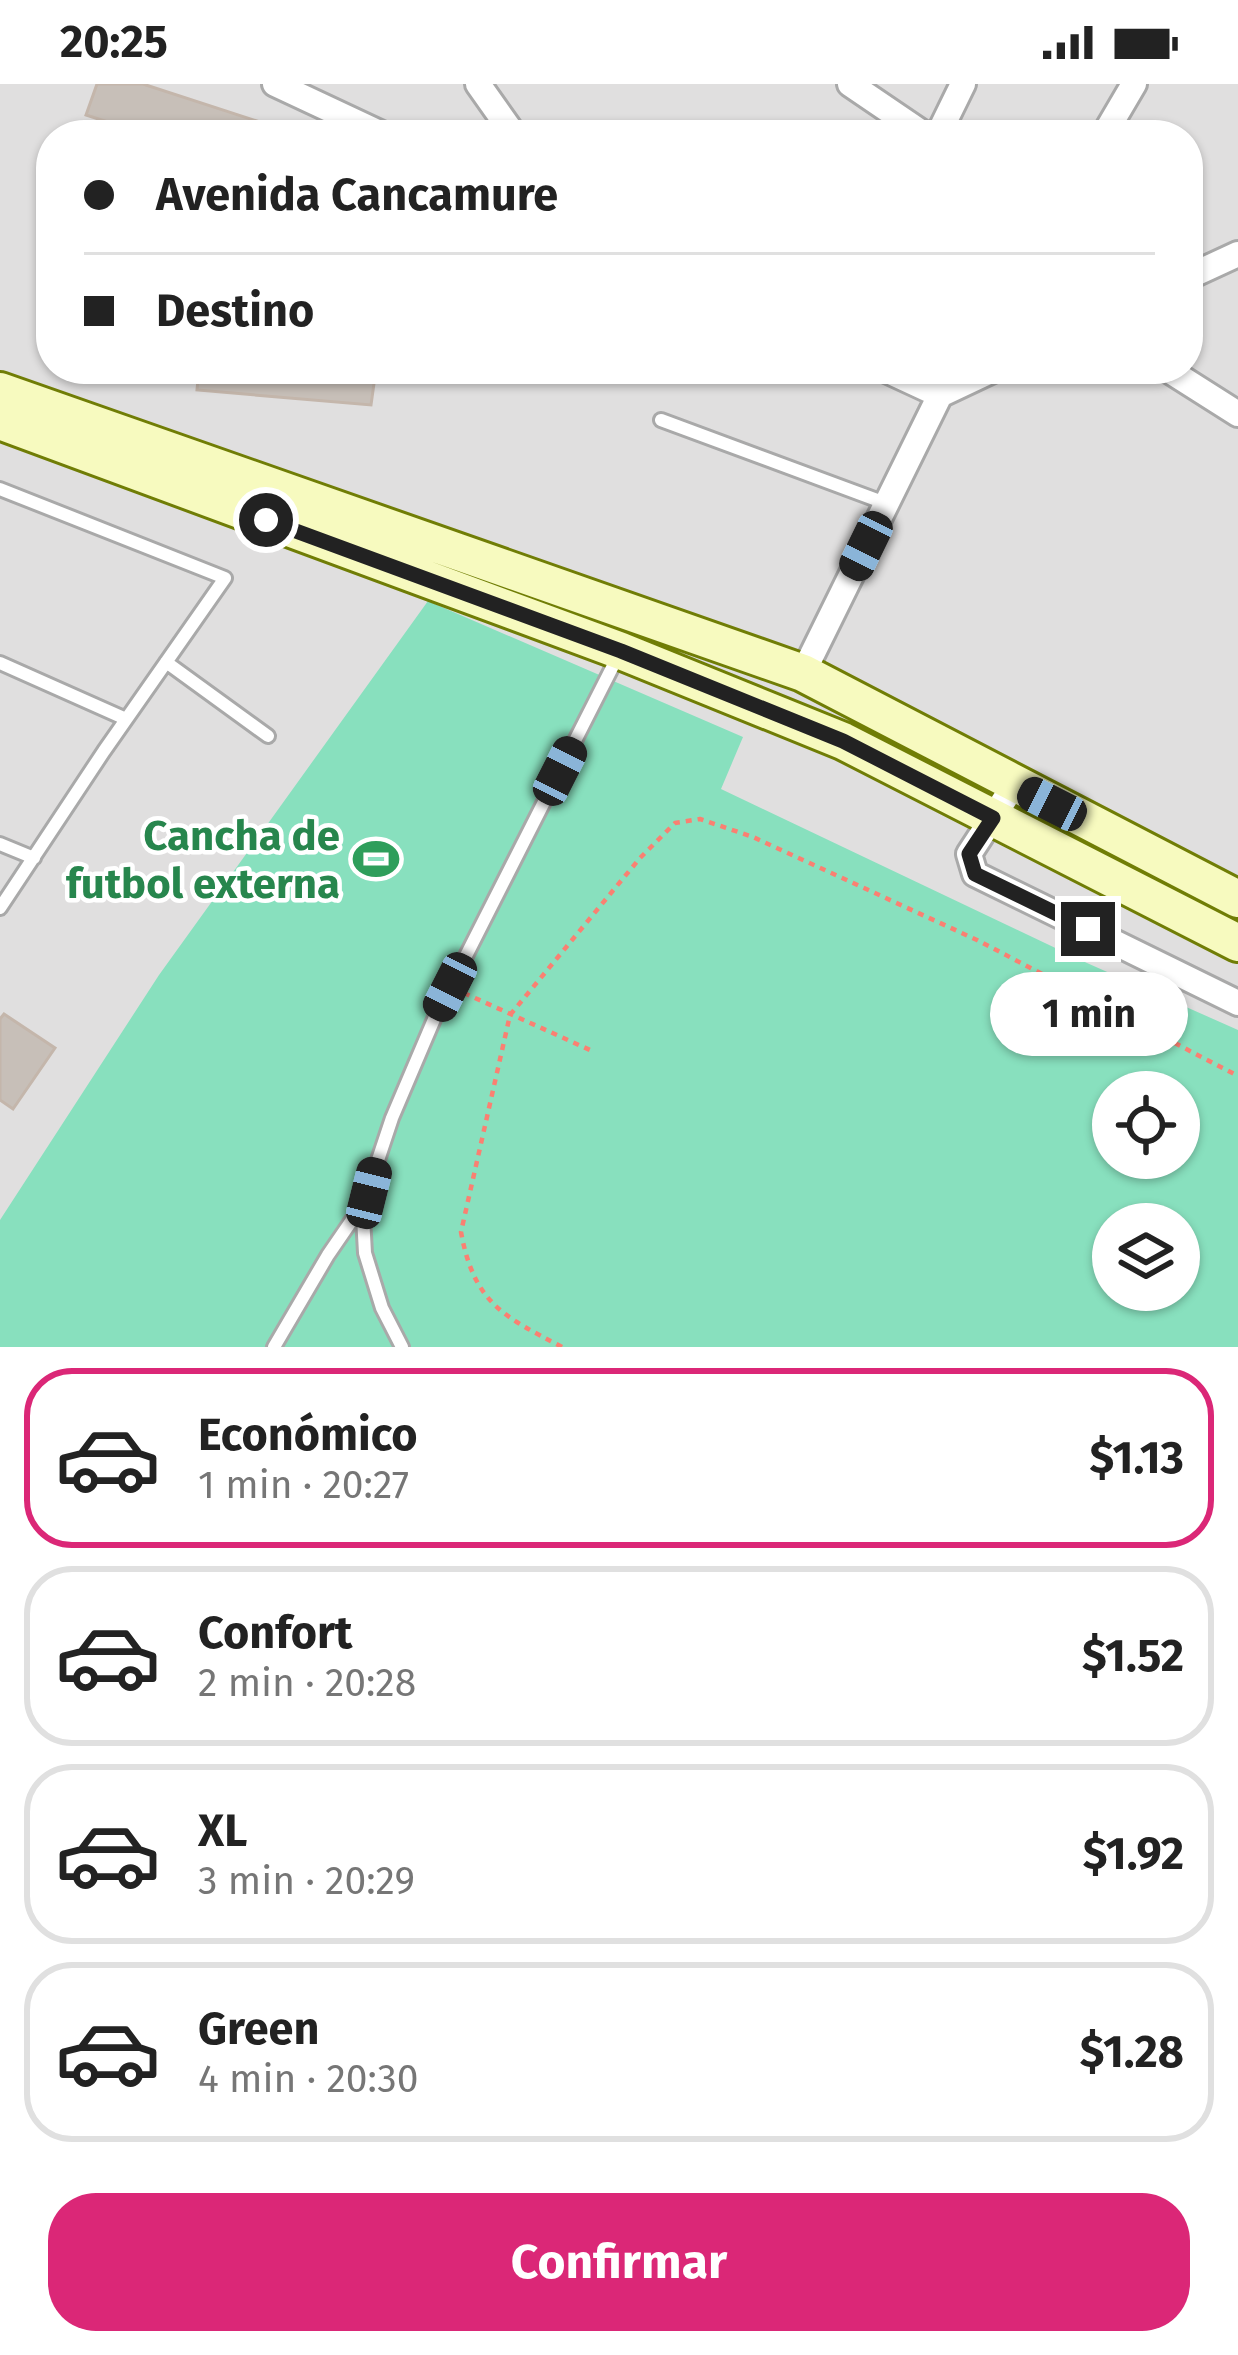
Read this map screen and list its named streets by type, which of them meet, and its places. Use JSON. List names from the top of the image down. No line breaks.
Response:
{"places":{"sports":["Cancha de futbol externa"]},"page":{"status":"20:25","banner":["Avenida Cancamure","Destino"],"bubble":"1 min","list":[{"name":"Económico","note":"1 min · 20:27","value":"$1.13"},{"name":"Confort","note":"2 min · 20:28","value":"$1.52"},{"name":"XL","note":"3 min · 20:29","value":"$1.92"},{"name":"Green","note":"4 min · 20:30","value":"$1.28"}],"buttons":"Confirmar"}}
